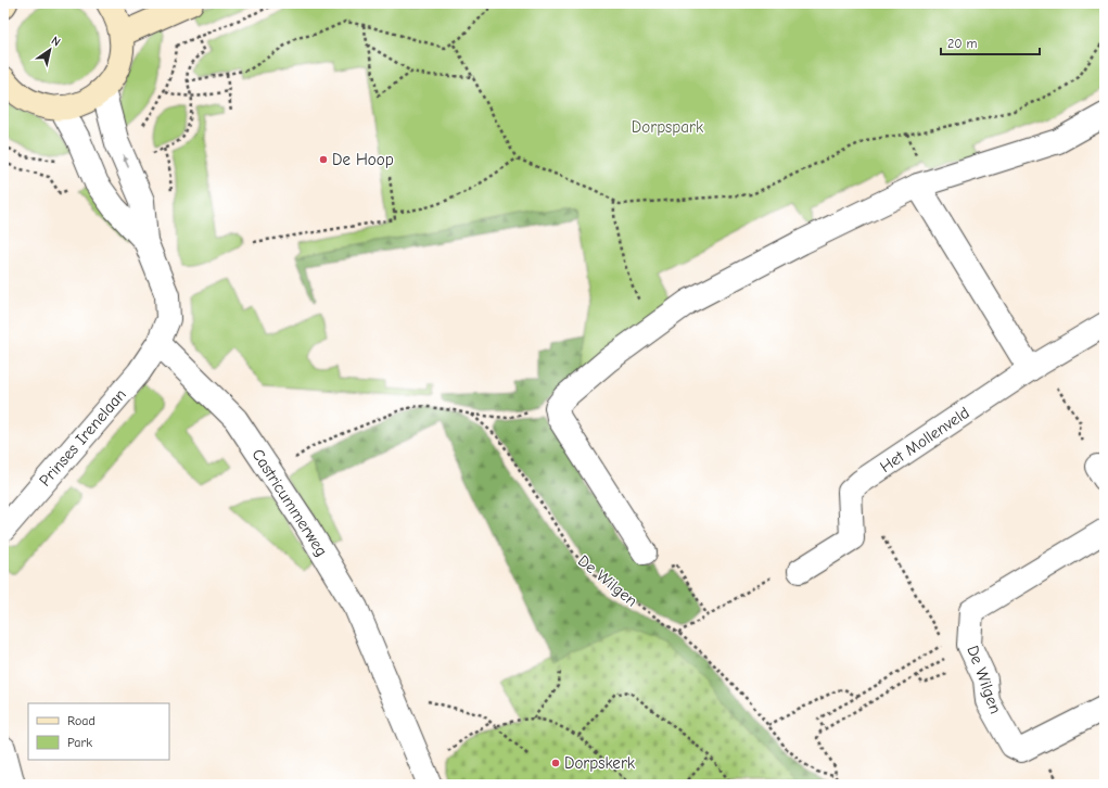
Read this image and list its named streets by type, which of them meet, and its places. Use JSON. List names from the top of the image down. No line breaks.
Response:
{"streets":{"street":["Prinses Irenelaan","Het Mollenveld","Castricummerweg","De Wilgen"]},"crossings":[["Prinses Irenelaan","Castricummerweg"]],"parks":["Dorpspark"],"places":["De Hoop","Dorpskerk"],"legend":["Road","Park"],"scale_bar":"20 m","north":"top right"}
